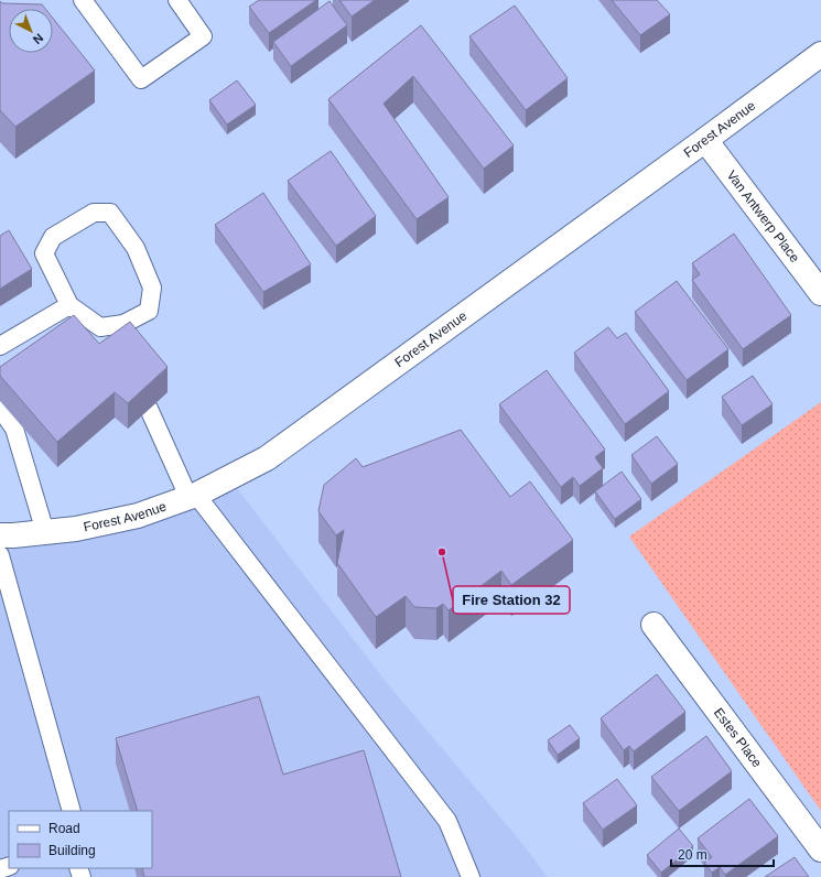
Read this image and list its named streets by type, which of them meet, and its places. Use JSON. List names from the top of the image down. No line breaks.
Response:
{"streets":{"street":["Forest Avenue","Van Antwerp Place","Estes Place"]},"crossings":[["Forest Avenue","Van Antwerp Place"]],"places":["Fire Station 32"],"legend":["Road","Building"],"scale_bar":"20 m","north":"bottom right"}
